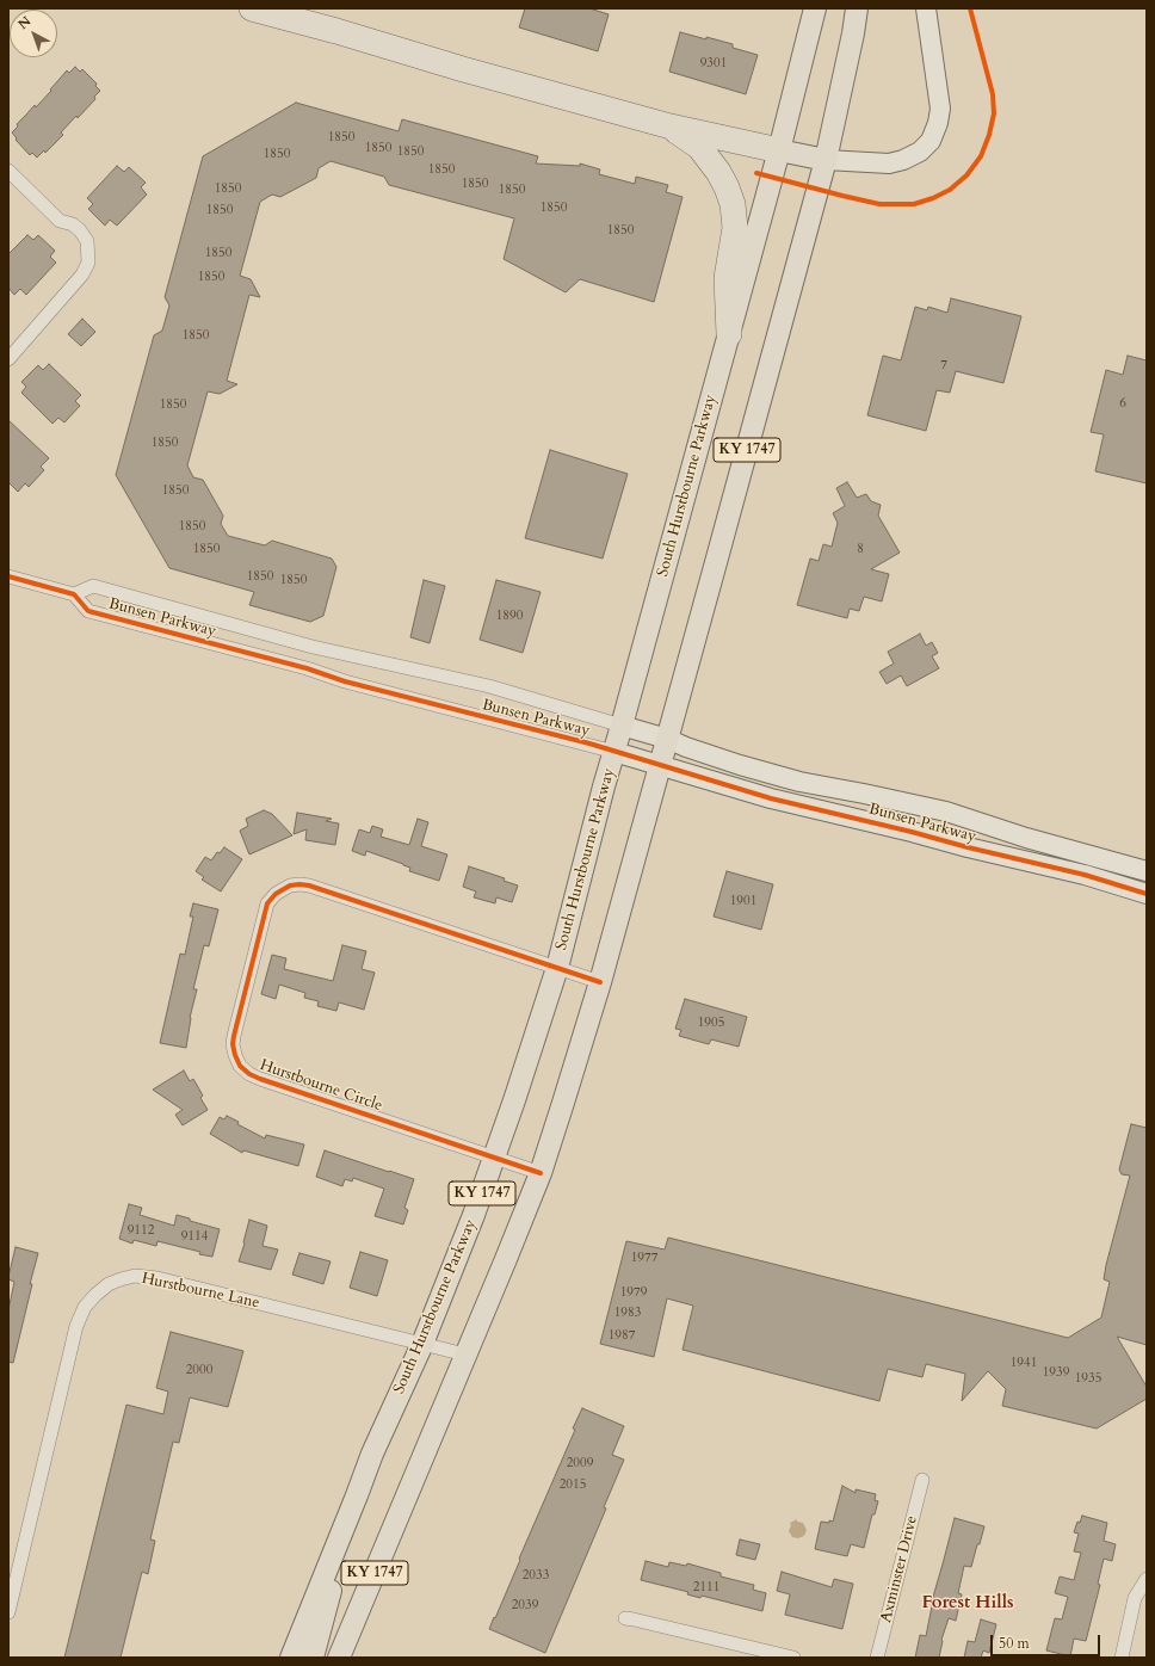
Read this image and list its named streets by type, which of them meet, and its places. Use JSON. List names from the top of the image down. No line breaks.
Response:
{"streets":{"main road":["KY 1747","South Hurstbourne Parkway"],"street":["Bunsen Parkway","Hurstbourne Circle","Hurstbourne Lane","Axminster Drive"]},"crossings":[["KY 1747","Bunsen Parkway"],["KY 1747","Hurstbourne Circle"],["KY 1747","Hurstbourne Lane"],["South Hurstbourne Parkway","Bunsen Parkway"],["South Hurstbourne Parkway","Hurstbourne Circle"],["South Hurstbourne Parkway","Hurstbourne Lane"]],"districts":["Forest Hills"],"house_numbers":["9301","1850","1850","1850","1850","1850","1850","1850","1850","1850","1850","1850","1850","1850","1850","7","6","1850","1850","1850","1850","1850","8","1850","1850","1890","1901","1905","9112","9114","1977","1979","1983","1987","1941","2000","1939","1935","2009","2015","2033","2111","2039"],"scale_bar":"50 m","north":"top left"}
